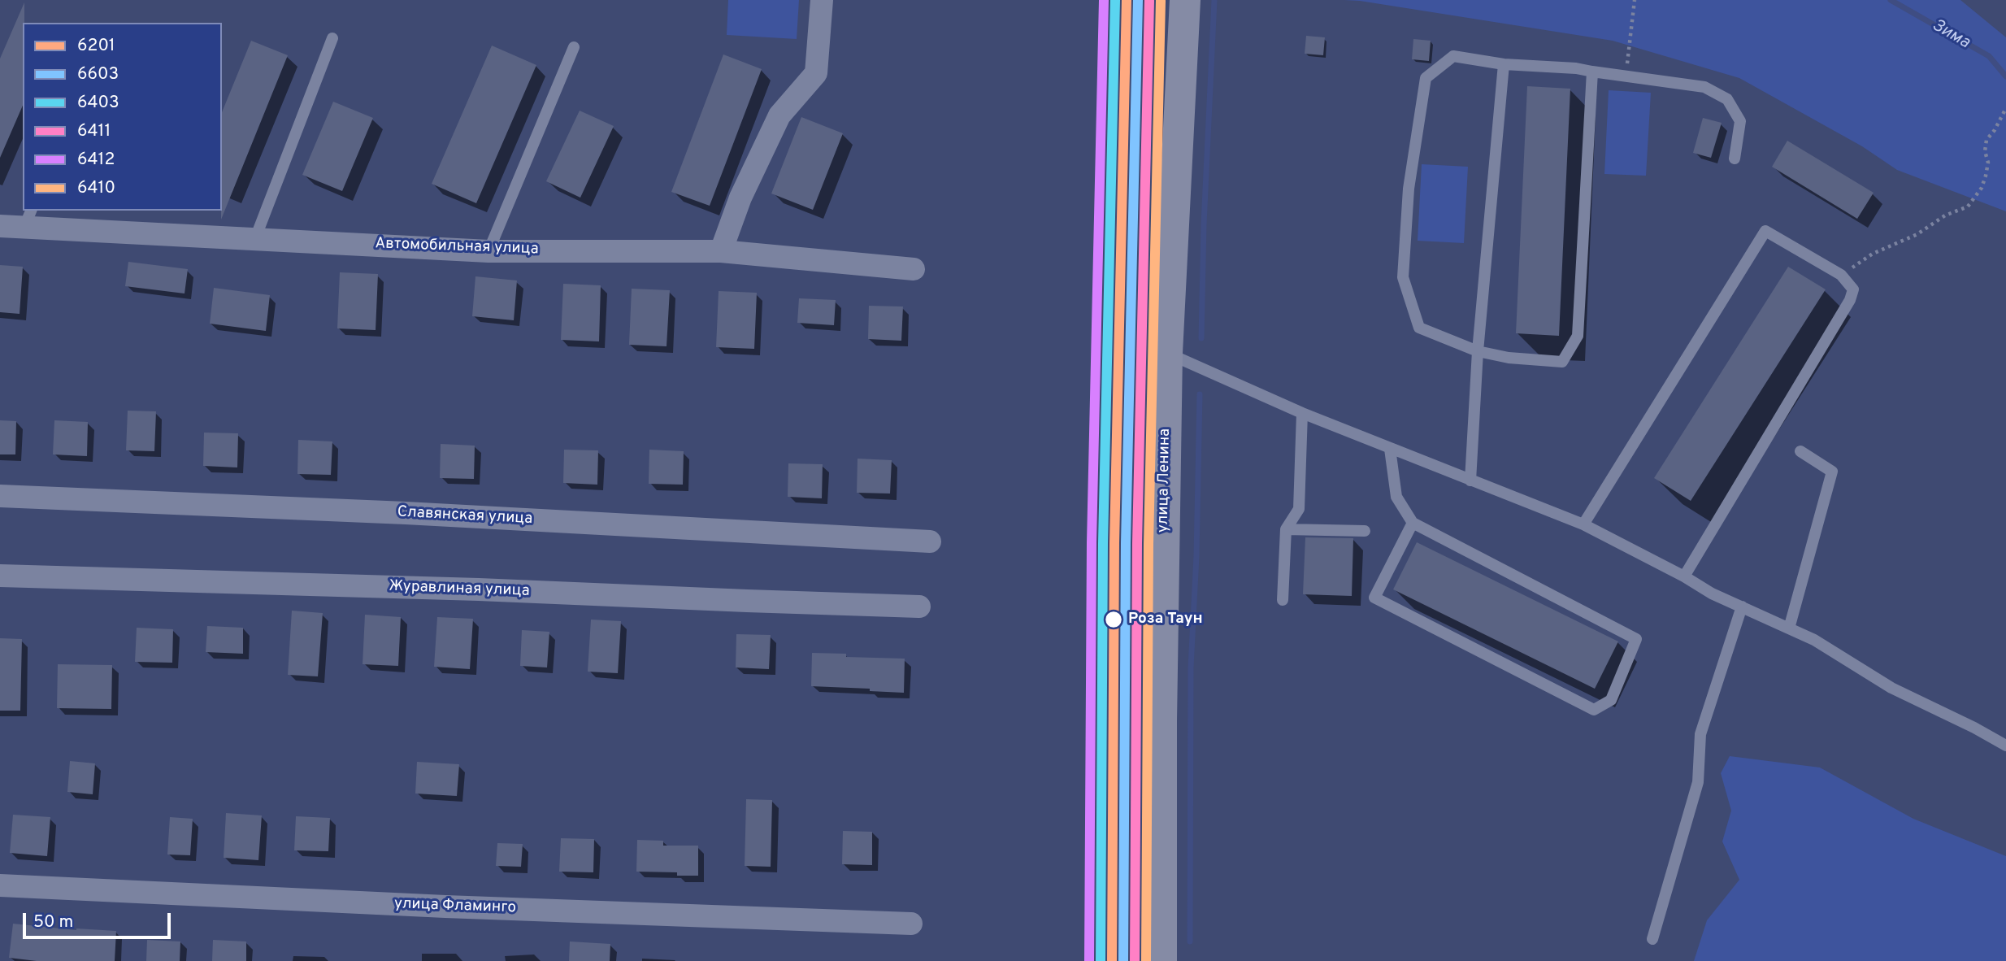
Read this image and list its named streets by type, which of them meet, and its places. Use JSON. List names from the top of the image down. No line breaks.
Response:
{"streets":{"main road":["улица Ленина"],"street":["Автомобильная улица","Славянская улица","Журавлиная улица","улица Фламинго"]},"water":["Зима"],"places":["Роза Таун"],"lines":["transit line 6201","transit line 6603","transit line 6403","transit line 6412","transit line 6411","transit line 6410"],"legend":["6201","6603","6403","6411","6412","6410"],"scale_bar":"50 m"}
